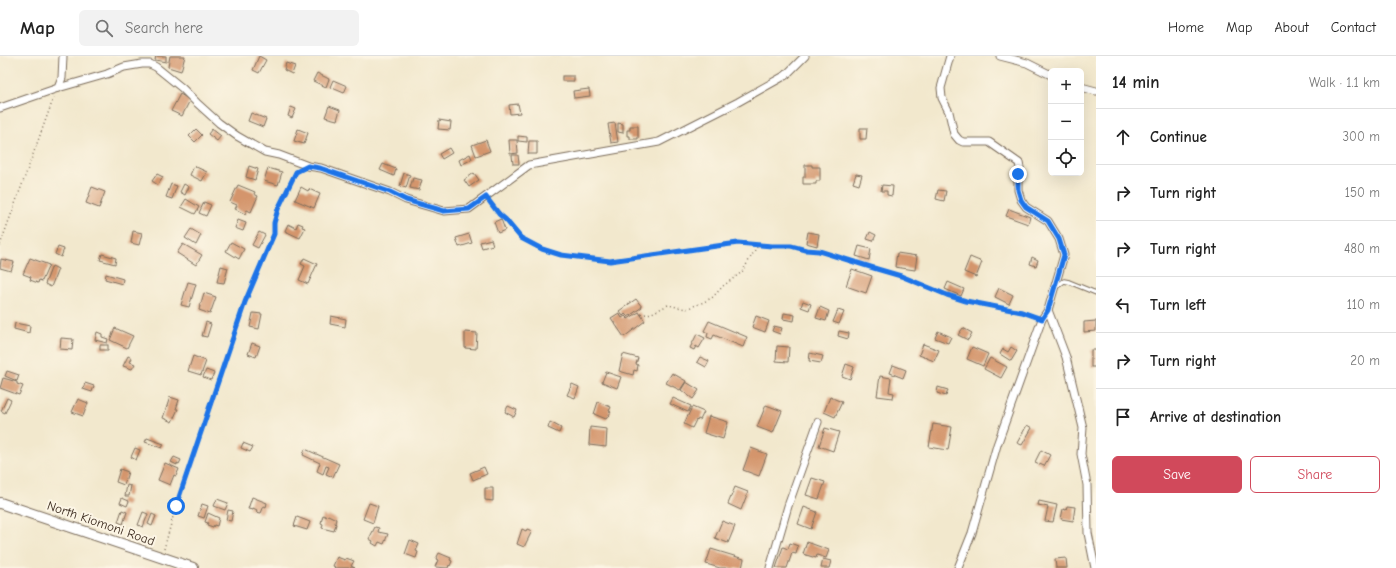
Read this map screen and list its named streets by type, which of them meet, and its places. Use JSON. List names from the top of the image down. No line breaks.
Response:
{"streets":{"main road":["North Kiomoni Road"]},"page":{"header":"Map","search":"Search here","nav":["Home","Map","About","Contact"],"heading":["14 min","Walk · 1.1 km"],"map_buttons":["+","−"],"list":[["Continue","300 m"],["Turn right","150 m"],["Turn right","480 m"],["Turn left","110 m"],["Turn right","20 m"],"Arrive at destination"],"buttons":["Save","Share"]}}
